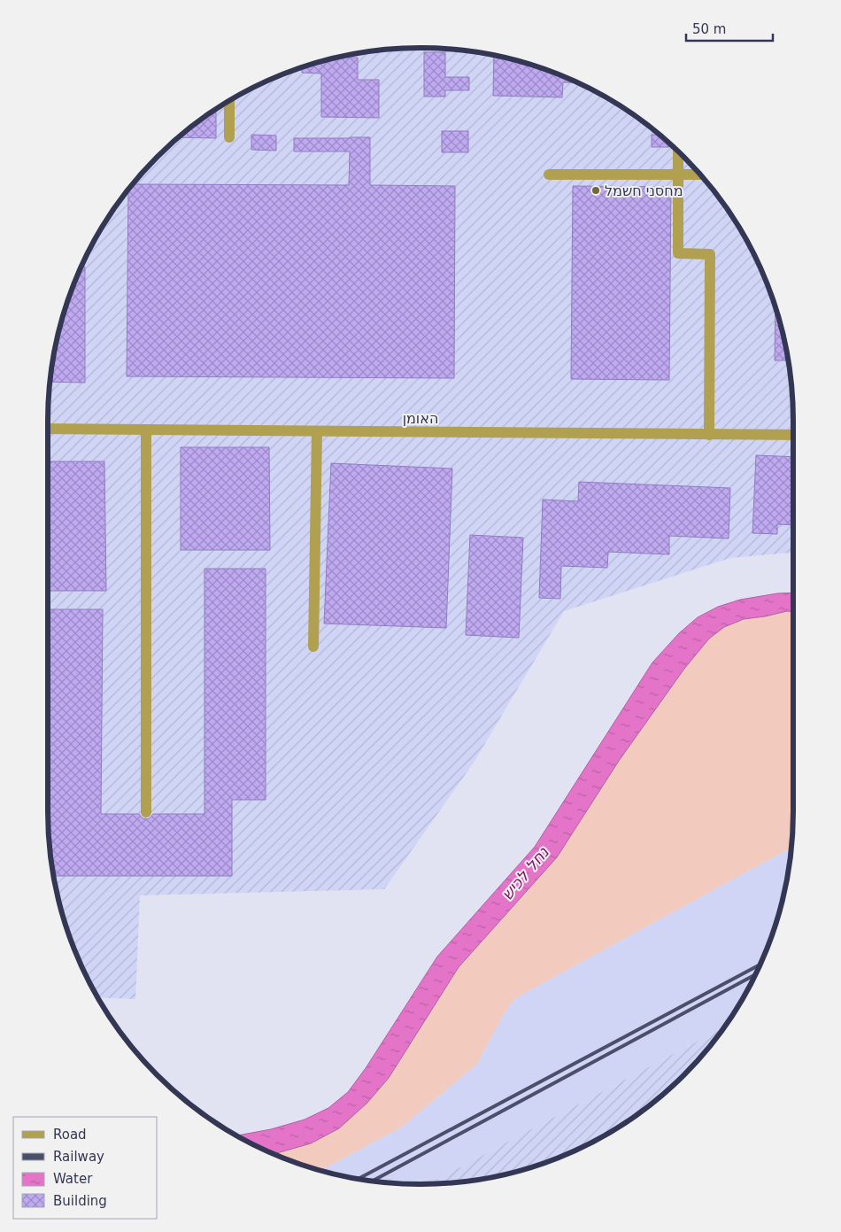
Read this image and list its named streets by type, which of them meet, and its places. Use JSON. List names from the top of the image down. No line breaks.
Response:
{"streets":{"street":["האומן"]},"water":["נחל לכיש"],"places":["מחסני חשמל"],"legend":["Road","Railway","Water","Building"],"scale_bar":"50 m"}
